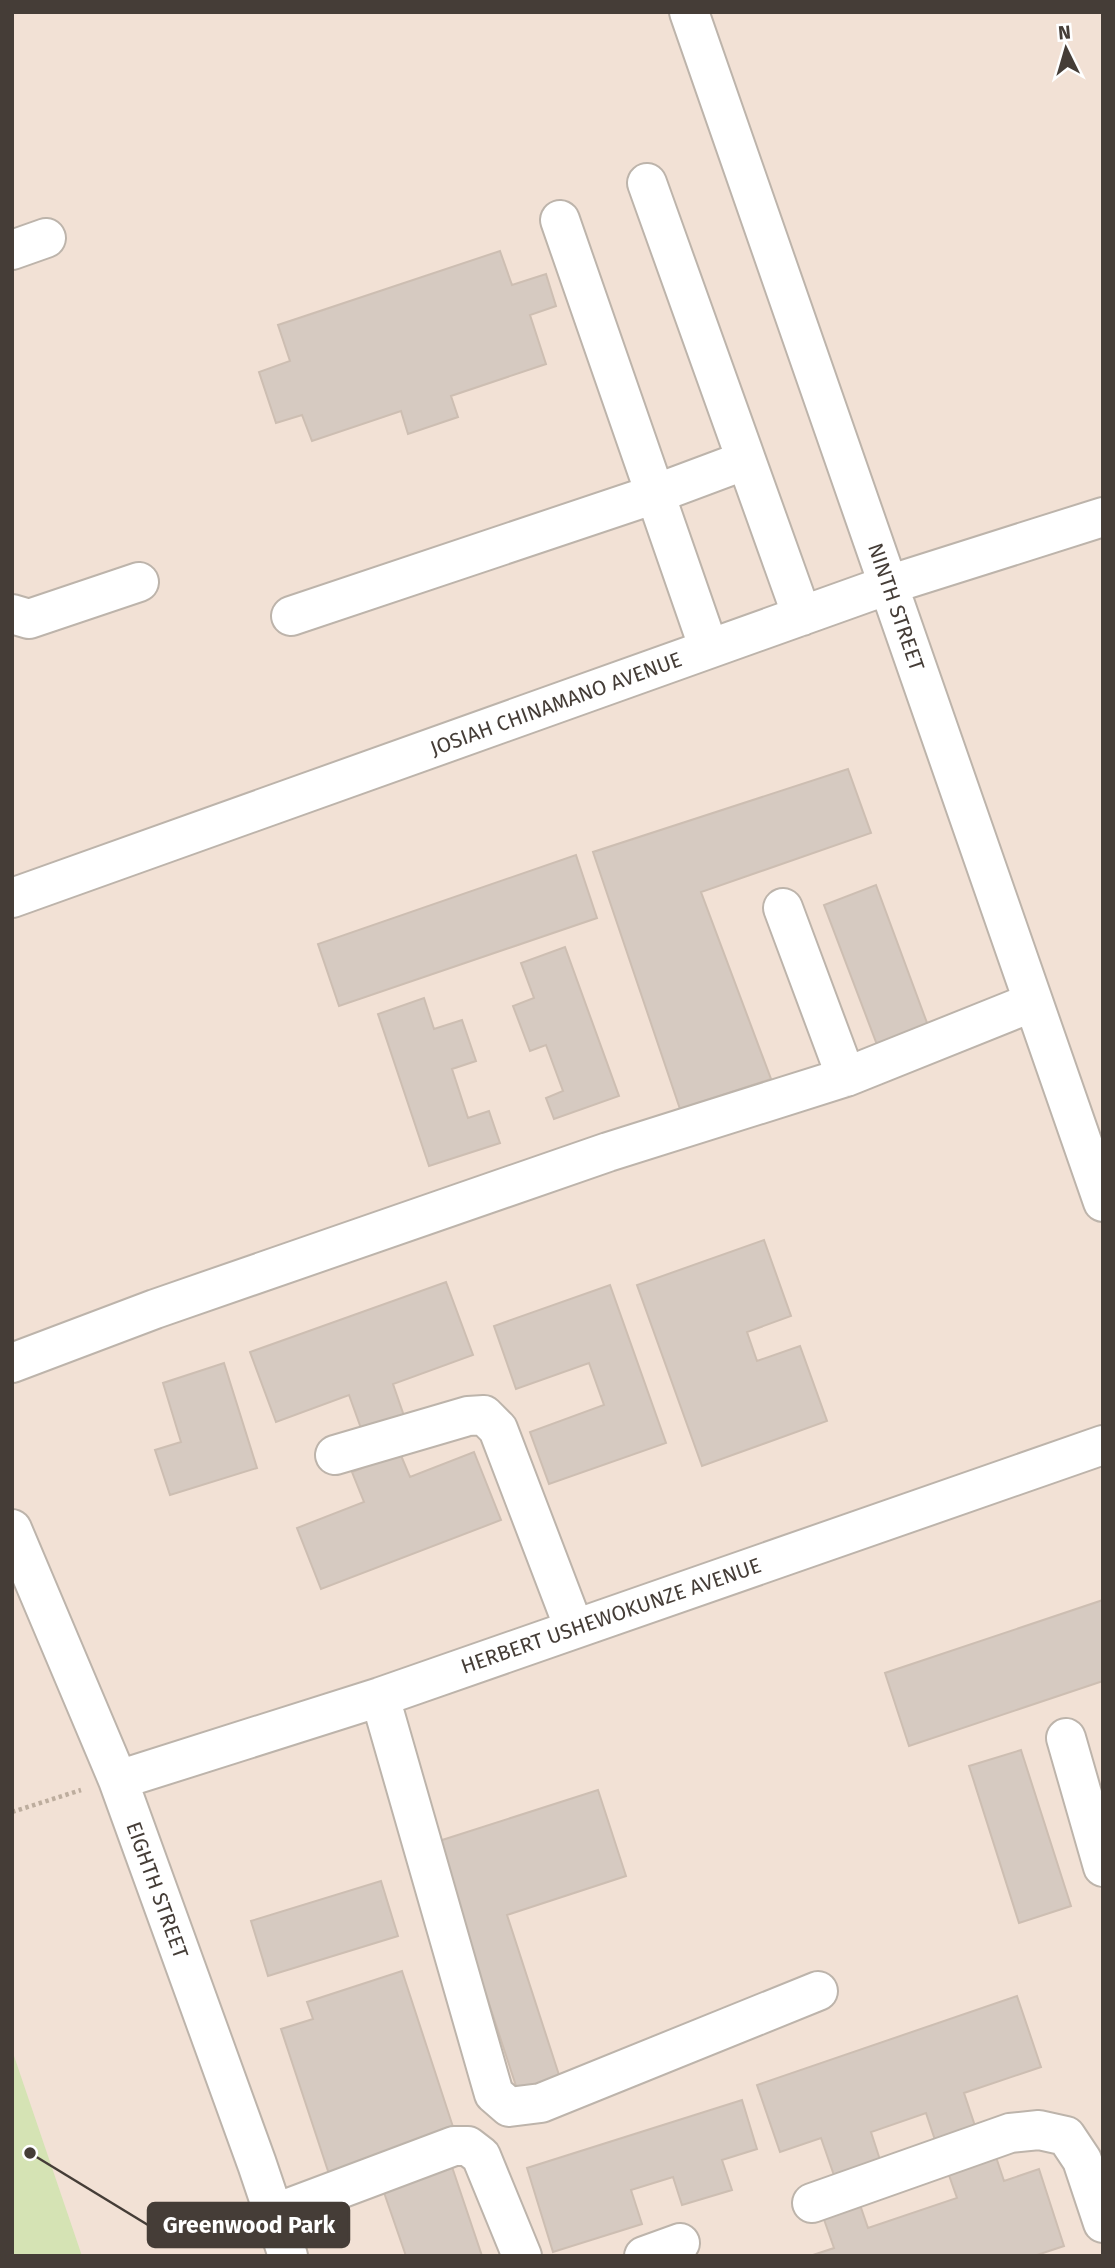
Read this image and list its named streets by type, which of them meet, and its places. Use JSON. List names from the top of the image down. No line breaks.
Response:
{"streets":{"street":["NINTH STREET","JOSIAH CHINAMANO AVENUE","HERBERT USHEWOKUNZE AVENUE","EIGHTH STREET"]},"crossings":[["NINTH STREET","JOSIAH CHINAMANO AVENUE"],["HERBERT USHEWOKUNZE AVENUE","EIGHTH STREET"]],"places":["Greenwood Park"],"north":"top"}
